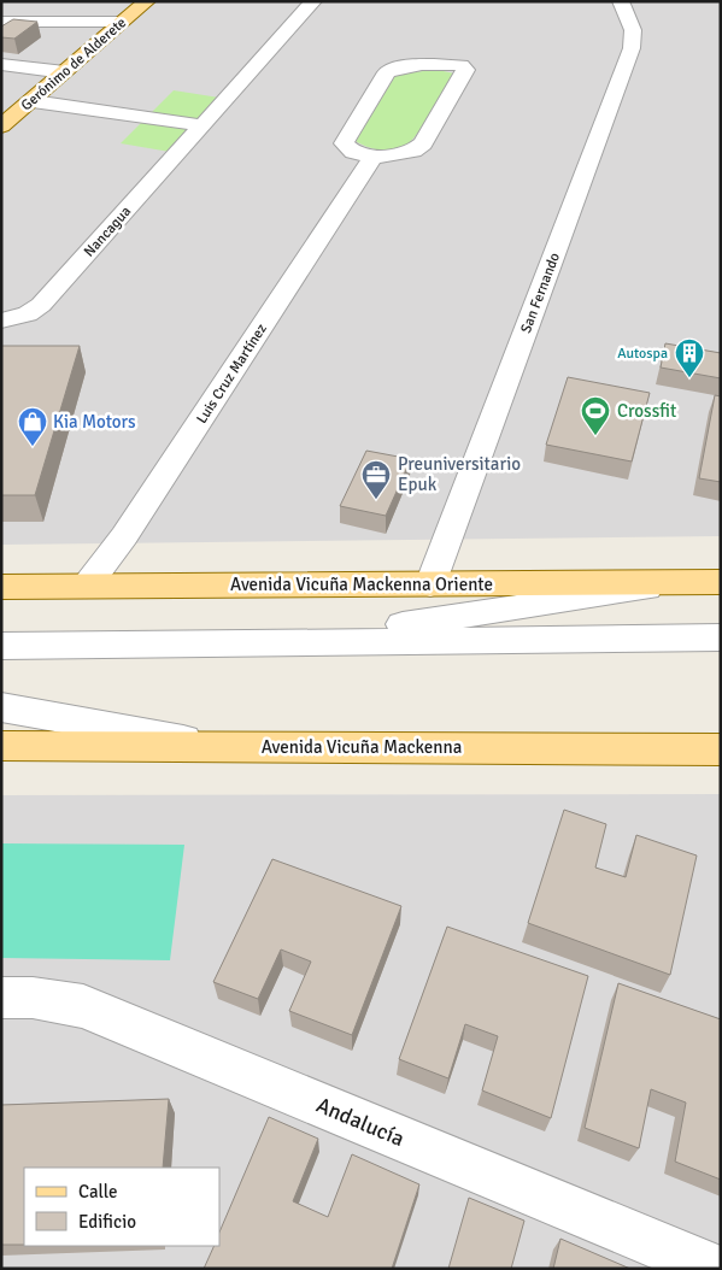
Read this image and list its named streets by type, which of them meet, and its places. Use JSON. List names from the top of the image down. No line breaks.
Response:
{"streets":{"main road":["Gerónimo de Alderete","Avenida Vicuña Mackenna Oriente","Avenida Vicuña Mackenna"],"street":["Nancagua","San Fernando","Luis Cruz Martínez","Andalucía"]},"crossings":[["San Fernando","Avenida Vicuña Mackenna Oriente"],["Luis Cruz Martínez","Avenida Vicuña Mackenna Oriente"]],"places":{"building":["Autospa"],"sports":["Crossfit"],"shop":["Kia Motors"],"office":["Preuniversitario Epuk"]},"legend":["Calle","Edificio"]}
